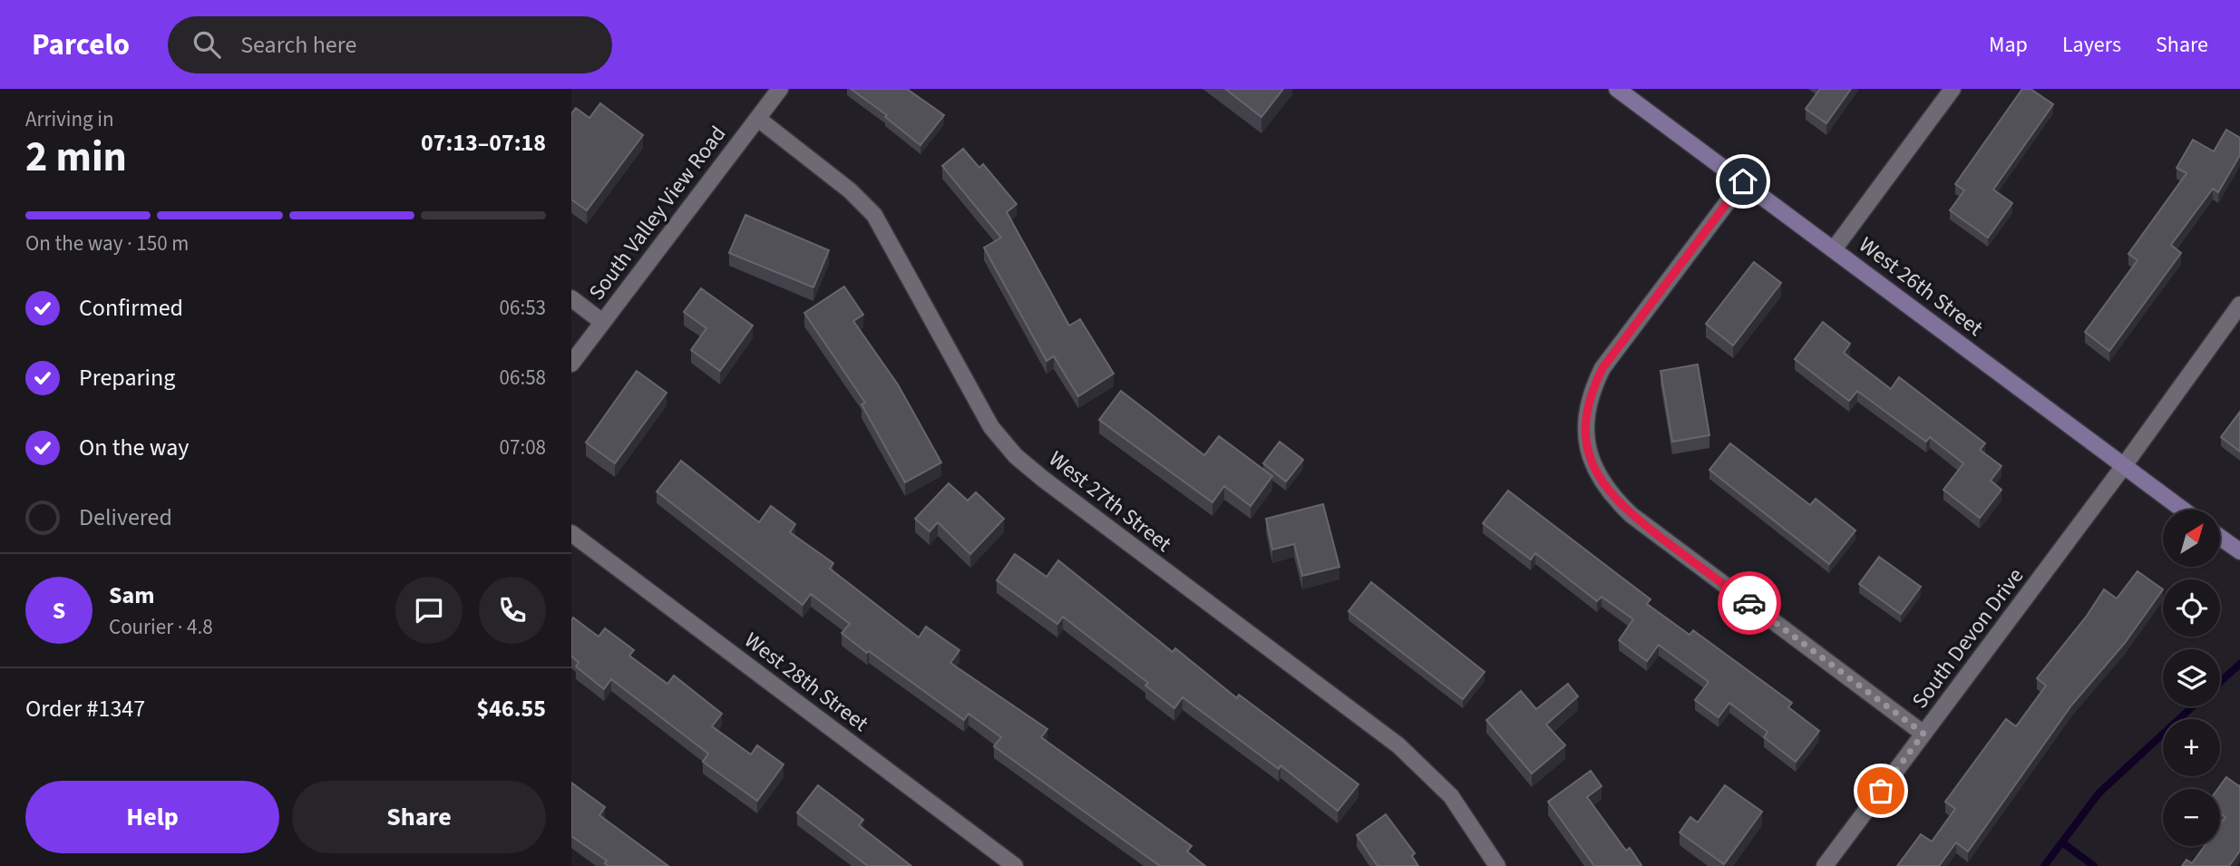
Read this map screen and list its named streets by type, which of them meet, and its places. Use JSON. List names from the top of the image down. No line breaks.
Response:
{"streets":{"main road":["West 26th Street"],"street":["South Valley View Road","West 27th Street","South Devon Drive","West 28th Street"]},"crossings":[["South Valley View Road","West 27th Street"],["West 26th Street","South Devon Drive"]],"north":"top right","page":{"header":"Parcelo","search":"Search here","nav":["Map","Layers","Share"],"heading":["2 min","Arriving in","07:13–07:18"],"panel":["Sam","Courier · 4.8","Order #1347","$46.55"],"bar":"On the way · 150 m","list":[["Confirmed","06:53"],["Preparing","06:58"],["On the way","07:08"],"Delivered"],"map_buttons":["+","−"],"round":"S","buttons":["Help","Share"]}}
